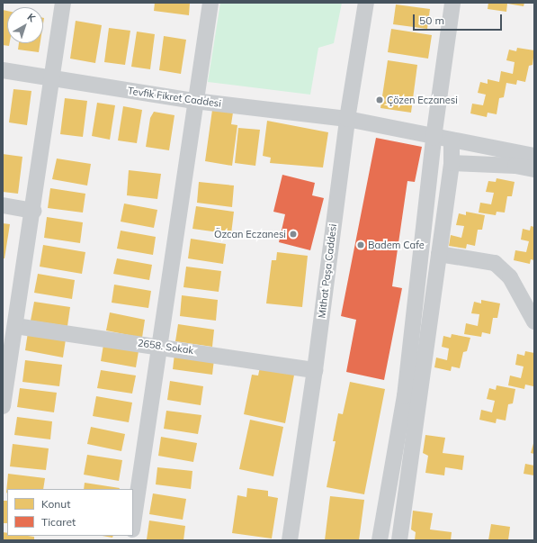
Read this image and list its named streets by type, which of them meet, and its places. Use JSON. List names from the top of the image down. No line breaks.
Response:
{"streets":{"street":["Tevfik Fikret Caddesi","Mithat Paşa Caddesi","2658. Sokak"]},"crossings":[["Tevfik Fikret Caddesi","Mithat Paşa Caddesi"],["Mithat Paşa Caddesi","2658. Sokak"]],"places":["Çözen Eczanesi","Özcan Eczanesi","Badem Cafe"],"legend":["Konut","Ticaret"],"scale_bar":"50 m","north":"top right"}
